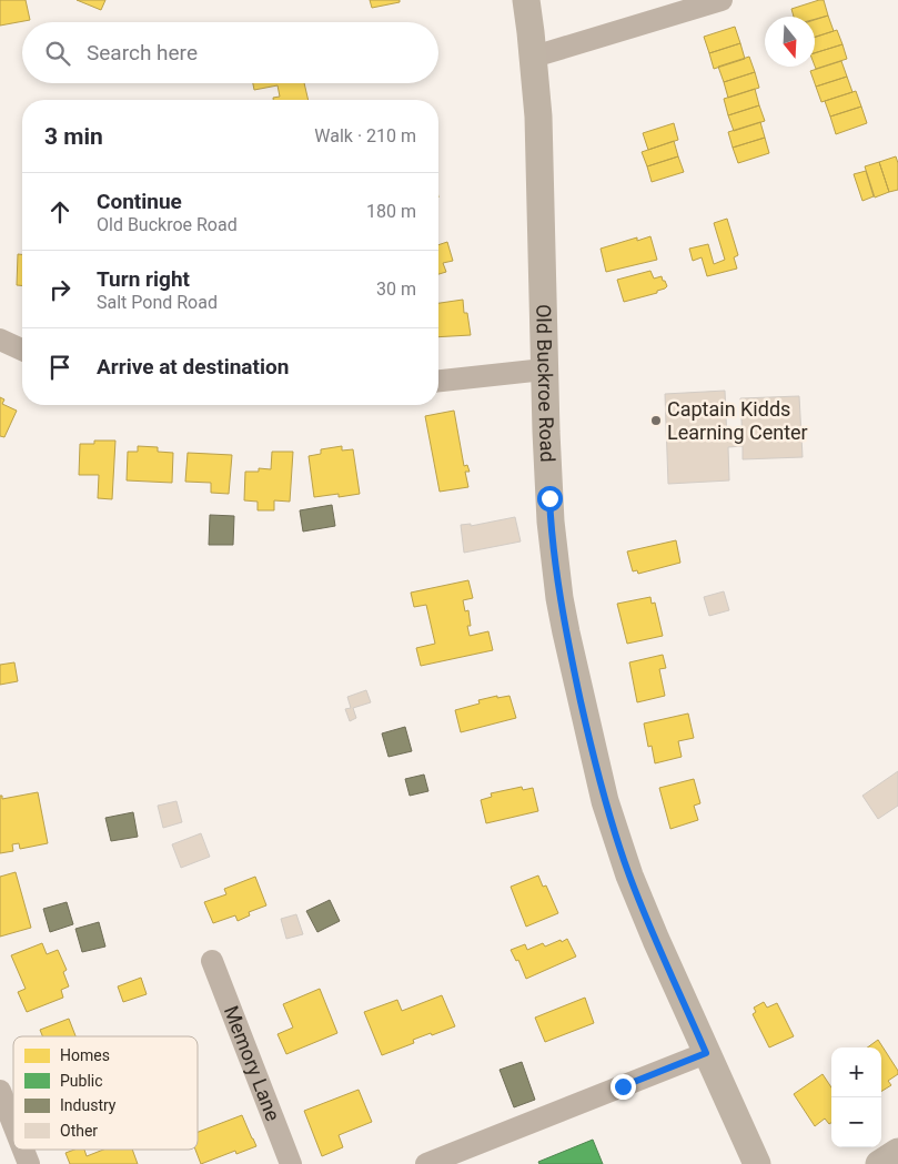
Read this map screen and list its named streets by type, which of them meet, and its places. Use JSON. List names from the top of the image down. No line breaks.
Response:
{"streets":{"main road":["Old Buckroe Road"],"street":["Memory Lane"]},"places":["Captain Kidds Learning Center"],"legend":["Homes","Public","Industry","Other"],"north":"bottom","page":{"search":"Search here","heading":["3 min","Walk · 210 m"],"list":[["Continue","Old Buckroe Road","180 m"],["Turn right","Salt Pond Road","30 m"],"Arrive at destination"],"map_buttons":["+","−"]}}
